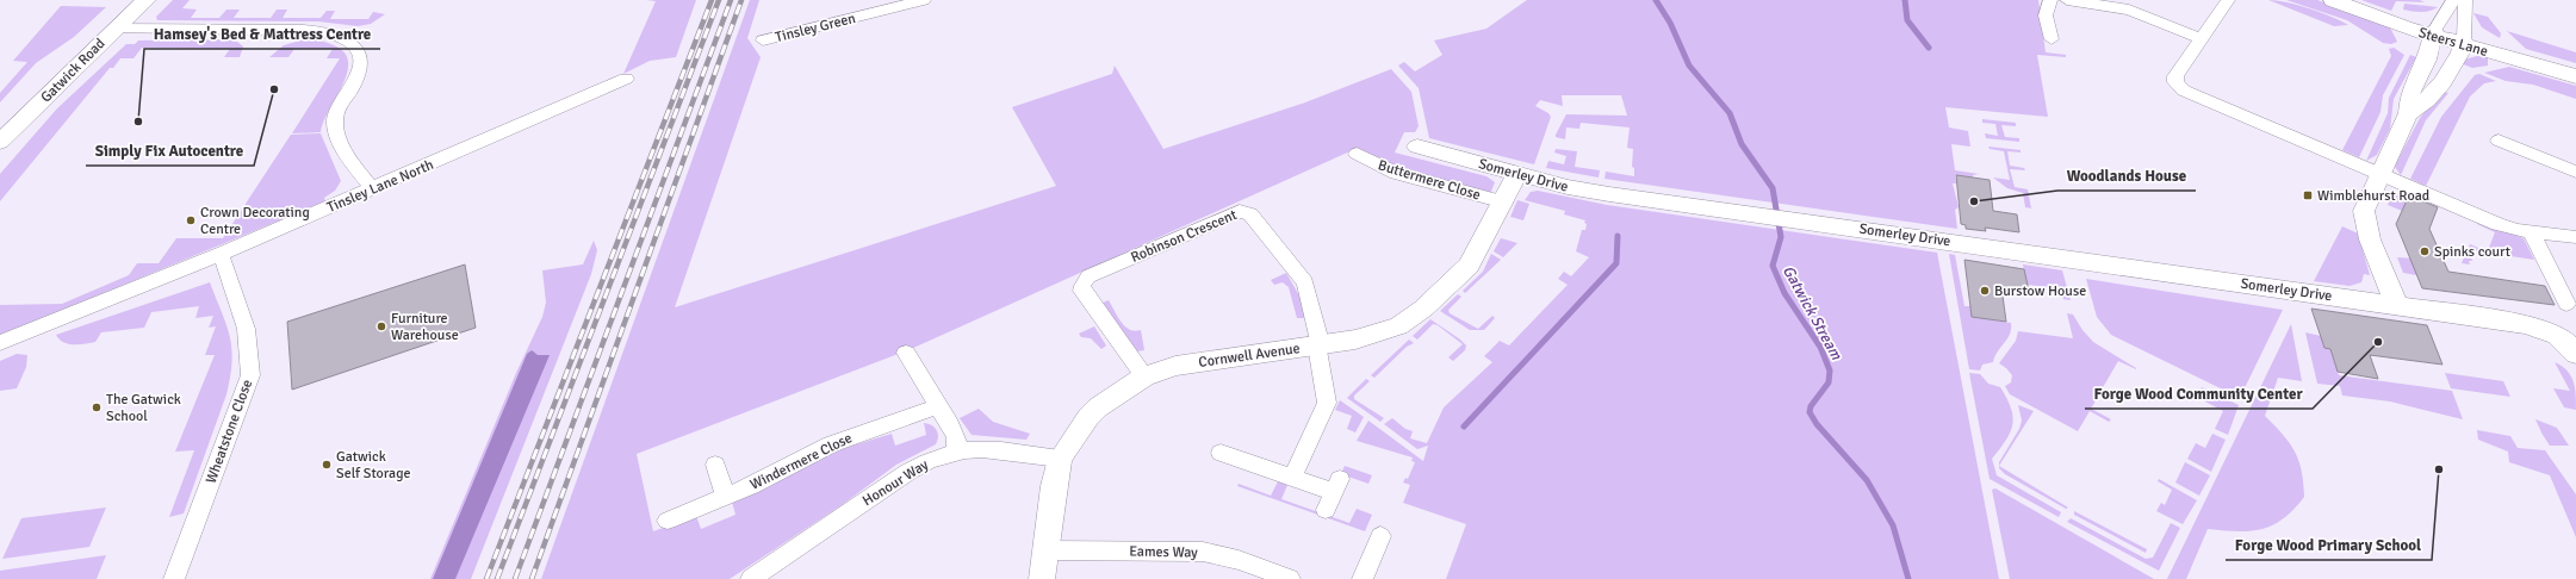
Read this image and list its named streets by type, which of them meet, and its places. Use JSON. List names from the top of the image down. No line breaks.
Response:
{"streets":{"street":["Tinsley Green","Steers Lane","Gatwick Road","Somerley Drive","Buttermere Close","Tinsley Lane North","Robinson Crescent","Cornwell Avenue","Wheatstone Close","Windermere Close","Honour Way","Eames Way"]},"crossings":[["Somerley Drive","Cornwell Avenue"],["Buttermere Close","Cornwell Avenue"],["Tinsley Lane North","Wheatstone Close"],["Robinson Crescent","Cornwell Avenue"],["Cornwell Avenue","Honour Way"],["Cornwell Avenue","Eames Way"]],"water":["Gatwick Stream"],"places":{"other":["Simply Fix Autocentre","Hamsey's Bed & Mattress Centre","Woodlands House","Crown Decorating Centre","Spinks court","Burstow House","Furniture Warehouse","Forge Wood Community Center","The Gatwick School","Gatwick Self Storage","Forge Wood Primary School"],"transit":["Wimblehurst Road"]}}
